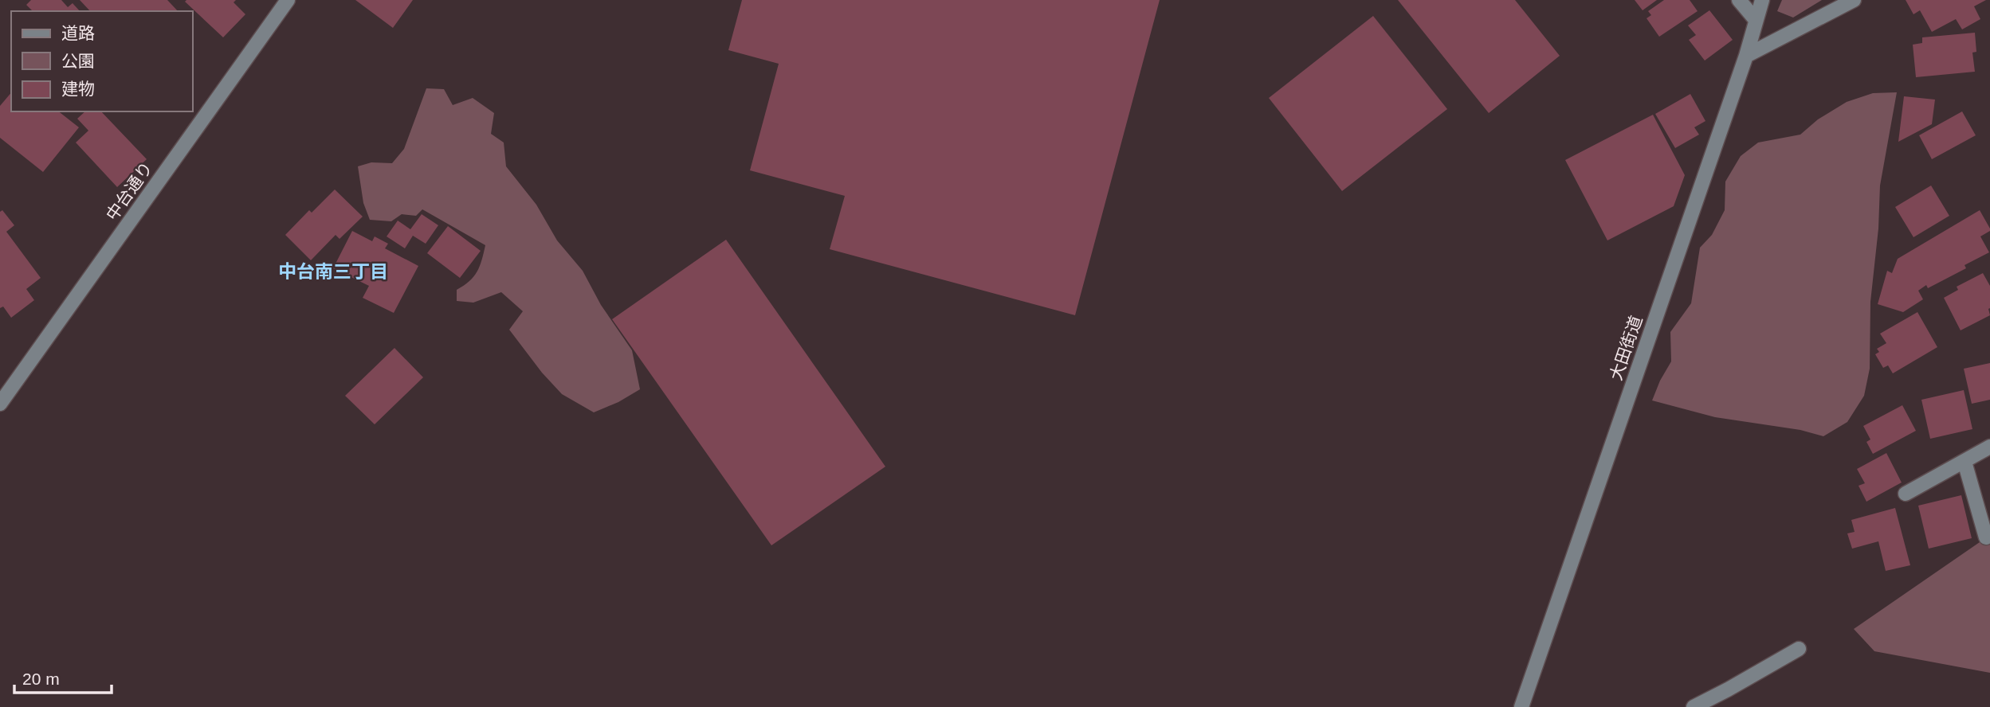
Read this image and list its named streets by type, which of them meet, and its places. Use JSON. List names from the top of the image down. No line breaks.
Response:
{"streets":{"street":["中台通り","大田街道"]},"districts":["中台南三丁目"],"legend":["道路","公園","建物"],"scale_bar":"20 m"}
